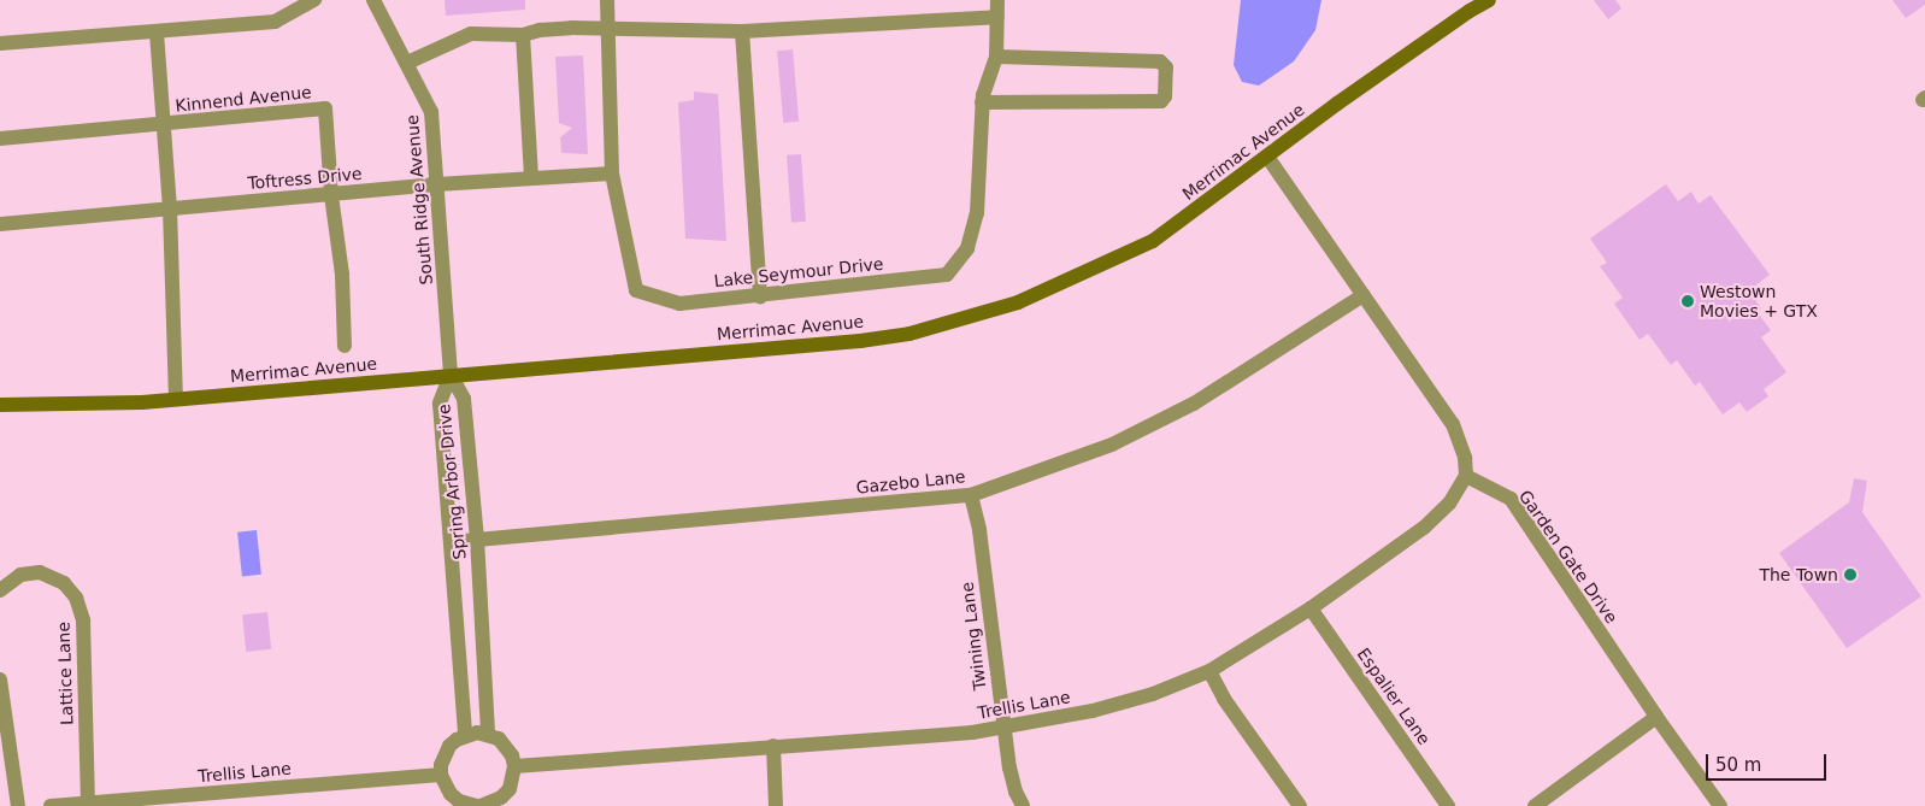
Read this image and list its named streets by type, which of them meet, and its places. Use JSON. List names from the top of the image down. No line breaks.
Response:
{"streets":{"street":["Kinnend Avenue","Merrimac Avenue","Toftress Drive","South Ridge Avenue","Lake Seymour Drive","Spring Arbor Drive","Gazebo Lane","Garden Gate Drive","Twining Lane","Lattice Lane","Espalier Lane","Trellis Lane"]},"crossings":[["Kinnend Avenue","Toftress Drive"],["Merrimac Avenue","South Ridge Avenue"],["Merrimac Avenue","Spring Arbor Drive"],["Toftress Drive","South Ridge Avenue"],["Toftress Drive","Lake Seymour Drive"],["South Ridge Avenue","Spring Arbor Drive"],["Spring Arbor Drive","Gazebo Lane"],["Spring Arbor Drive","Trellis Lane"],["Gazebo Lane","Twining Lane"],["Garden Gate Drive","Trellis Lane"],["Twining Lane","Trellis Lane"],["Lattice Lane","Trellis Lane"],["Espalier Lane","Trellis Lane"]],"places":["Westown Movies + GTX","The Town"],"scale_bar":"50 m"}
